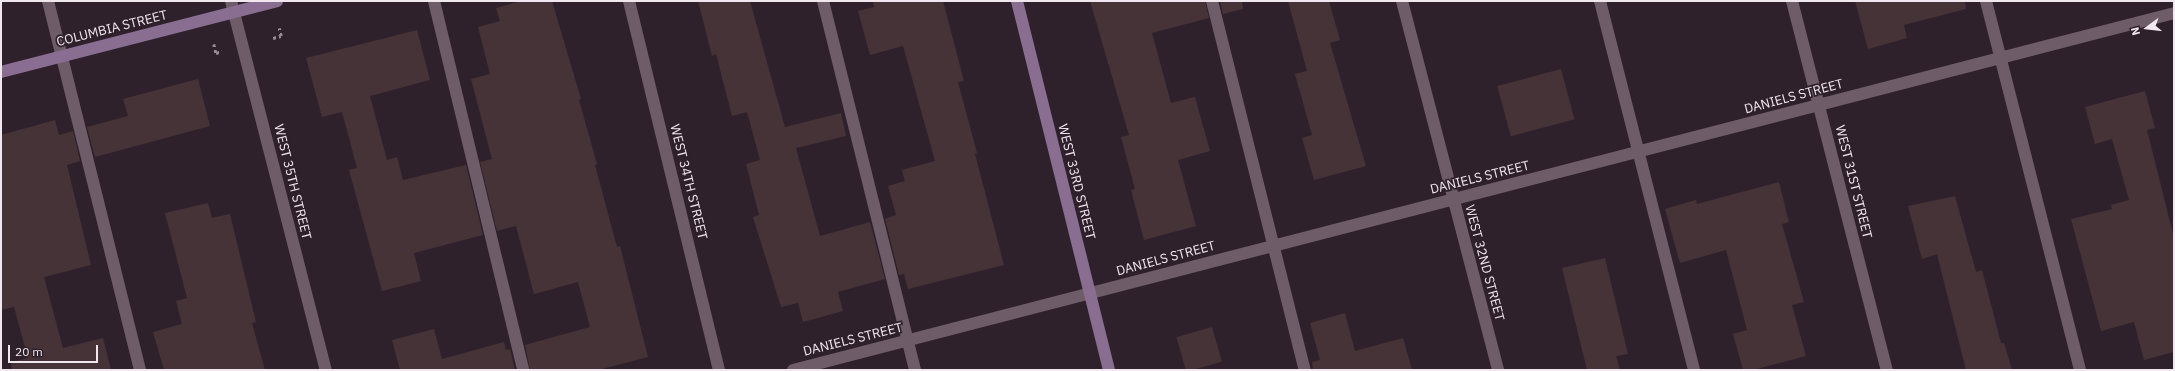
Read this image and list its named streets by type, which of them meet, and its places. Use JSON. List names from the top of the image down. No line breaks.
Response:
{"streets":{"street":["COLUMBIA STREET","DANIELS STREET","WEST 35TH STREET","WEST 34TH STREET","WEST 33RD STREET","WEST 31ST STREET","WEST 32ND STREET"]},"crossings":[["COLUMBIA STREET","WEST 35TH STREET"],["DANIELS STREET","WEST 33RD STREET"],["DANIELS STREET","WEST 31ST STREET"],["DANIELS STREET","WEST 32ND STREET"]],"scale_bar":"20 m","north":"left"}
